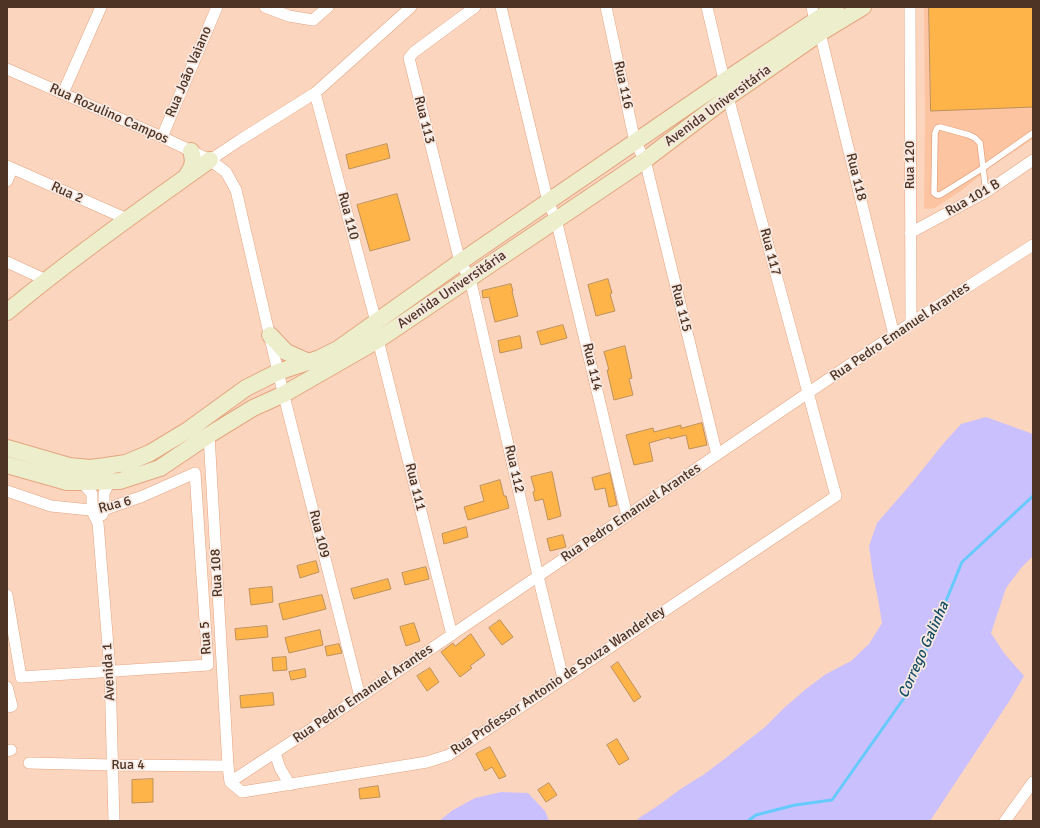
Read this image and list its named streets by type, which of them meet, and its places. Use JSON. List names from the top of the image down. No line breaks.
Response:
{"streets":{"street":["Rua João Vaiano","Rua 116","Avenida Universitária","Rua Rozulino Campos","Rua 113","Rua 120","Rua 118","Rua 2","Rua 101 B","Rua 110","Rua 117","Rua 115","Rua Pedro Emanuel Arantes","Rua 114","Rua 112","Rua 111","Rua 6","Rua 109","Rua 108","Rua 5","Avenida 1","Rua Professor Antonio de Souza Wanderley","Rua 4"]},"crossings":[["Rua João Vaiano","Rua Rozulino Campos"],["Rua 116","Avenida Universitária"],["Rua 116","Rua 115"],["Avenida Universitária","Rua 113"],["Avenida Universitária","Rua 118"],["Avenida Universitária","Rua 110"],["Avenida Universitária","Rua 117"],["Avenida Universitária","Rua 115"],["Avenida Universitária","Rua 114"],["Avenida Universitária","Rua 112"],["Avenida Universitária","Rua 111"],["Avenida Universitária","Rua 109"],["Avenida Universitária","Rua 108"],["Rua 113","Rua 112"],["Rua 120","Rua 101 B"],["Rua 120","Rua Pedro Emanuel Arantes"],["Rua 118","Rua Pedro Emanuel Arantes"],["Rua 110","Rua 111"],["Rua 117","Rua Pedro Emanuel Arantes"],["Rua 117","Rua Professor Antonio de Souza Wanderley"],["Rua 115","Rua Pedro Emanuel Arantes"],["Rua Pedro Emanuel Arantes","Rua 114"],["Rua Pedro Emanuel Arantes","Rua 112"],["Rua Pedro Emanuel Arantes","Rua 111"],["Rua Pedro Emanuel Arantes","Rua 109"],["Rua Pedro Emanuel Arantes","Rua 108"],["Rua Pedro Emanuel Arantes","Rua Professor Antonio de Souza Wanderley"],["Rua 112","Rua Professor Antonio de Souza Wanderley"],["Rua 6","Rua 5"],["Rua 6","Avenida 1"],["Rua 108","Rua Professor Antonio de Souza Wanderley"],["Rua 108","Rua 4"],["Rua 5","Avenida 1"],["Avenida 1","Rua 4"]],"water":["Corrego Galinha"]}
